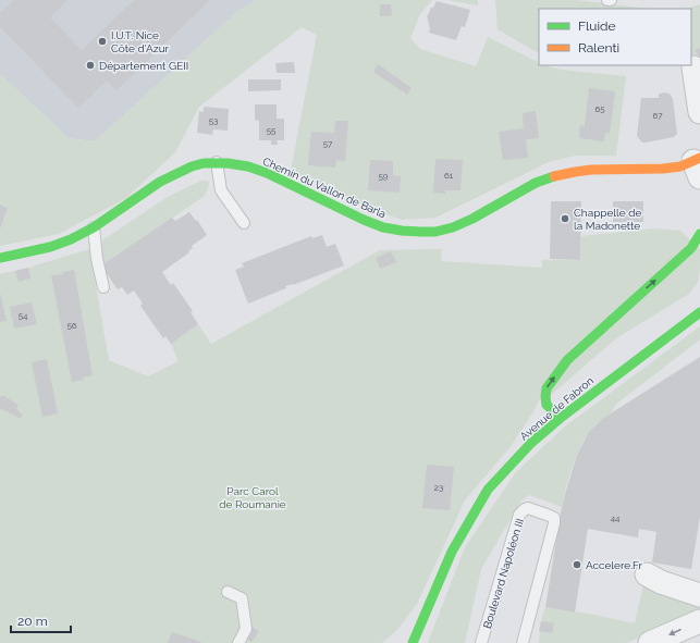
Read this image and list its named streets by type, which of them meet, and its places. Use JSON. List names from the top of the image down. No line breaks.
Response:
{"streets":{"street":["Chemin du Vallon de Barla","Avenue de Fabron"],"lane":["Boulevard Napoléon III"]},"parks":["Parc Carol de Roumanie"],"places":["I.U.T. Nice Côte d'Azur","Département GEII","Chappelle de la Madonette","Accelere.Fr"],"house_numbers":["65","67","53","55","57","61","59","54","56","23","44"],"legend":["Fluide","Ralenti"],"scale_bar":"20 m"}
